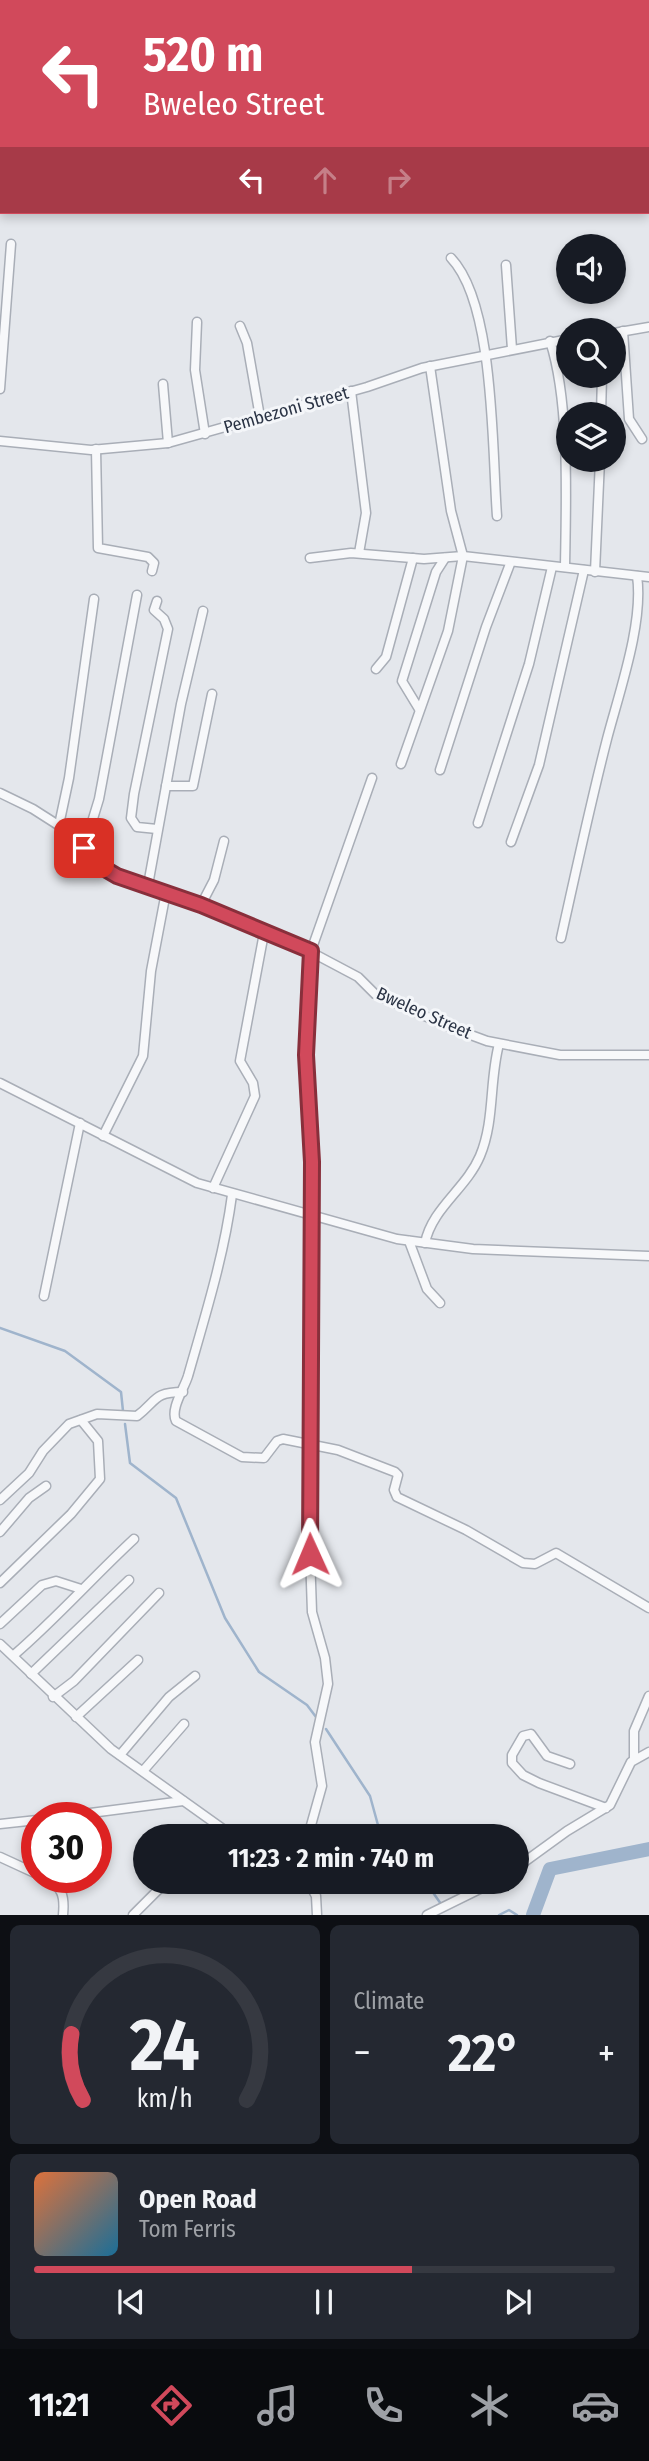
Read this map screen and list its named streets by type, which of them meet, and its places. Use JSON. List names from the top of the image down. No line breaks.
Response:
{"streets":{"street":["Pembezoni Street","Bweleo Street"]},"page":{"turn":["520 m","Bweleo Street"],"limit":"30","trip":"11:23 · 2 min · 740 m","tile":"Climate","heat":["−","22°","+"],"song":["Open Road","Tom Ferris"],"tabs":"11:21","gauge":["24","km/h"]}}
